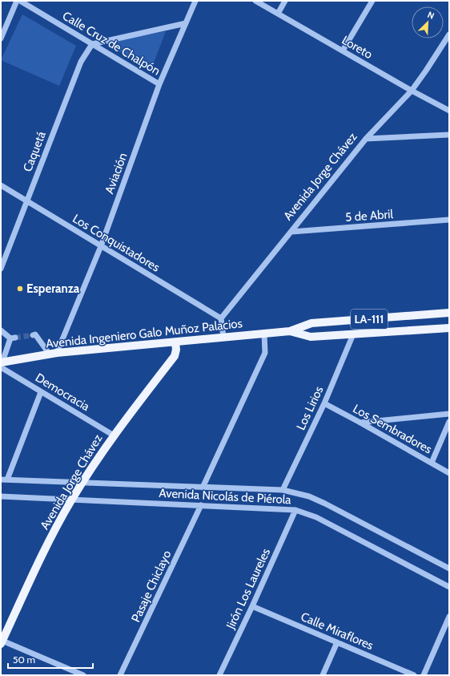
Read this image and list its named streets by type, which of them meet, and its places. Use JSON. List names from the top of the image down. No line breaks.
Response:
{"streets":{"main road":["Avenida Jorge Chávez","LA-111","Avenida Ingeniero Galo Muñoz Palacios"],"street":["Calle Cruz de Chalpón","Loreto","Caquetá","Aviación","5 de Abril","Los Conquistadores","Democracia","Los Lirios","Los Sembradores","Avenida Nicolás de Piérola","Pasaje Chiclayo","Jirón Los Laureles","Calle Miraflores"]},"crossings":[["Calle Cruz de Chalpón","Caquetá"],["Calle Cruz de Chalpón","Aviación"],["Loreto","Avenida Jorge Chávez"],["Caquetá","Los Conquistadores"],["Aviación","Los Conquistadores"],["Aviación","Avenida Ingeniero Galo Muñoz Palacios"],["Avenida Jorge Chávez","5 de Abril"],["Avenida Jorge Chávez","Los Conquistadores"],["Avenida Jorge Chávez","Avenida Ingeniero Galo Muñoz Palacios"],["Avenida Jorge Chávez","Democracia"],["Avenida Jorge Chávez","Avenida Nicolás de Piérola"],["Avenida Ingeniero Galo Muñoz Palacios","Democracia"],["Avenida Ingeniero Galo Muñoz Palacios","Los Lirios"],["Los Lirios","Los Sembradores"],["Los Lirios","Avenida Nicolás de Piérola"],["Avenida Nicolás de Piérola","Pasaje Chiclayo"],["Avenida Nicolás de Piérola","Jirón Los Laureles"],["Jirón Los Laureles","Calle Miraflores"]],"places":["Esperanza"],"scale_bar":"50 m","north":"top right"}
